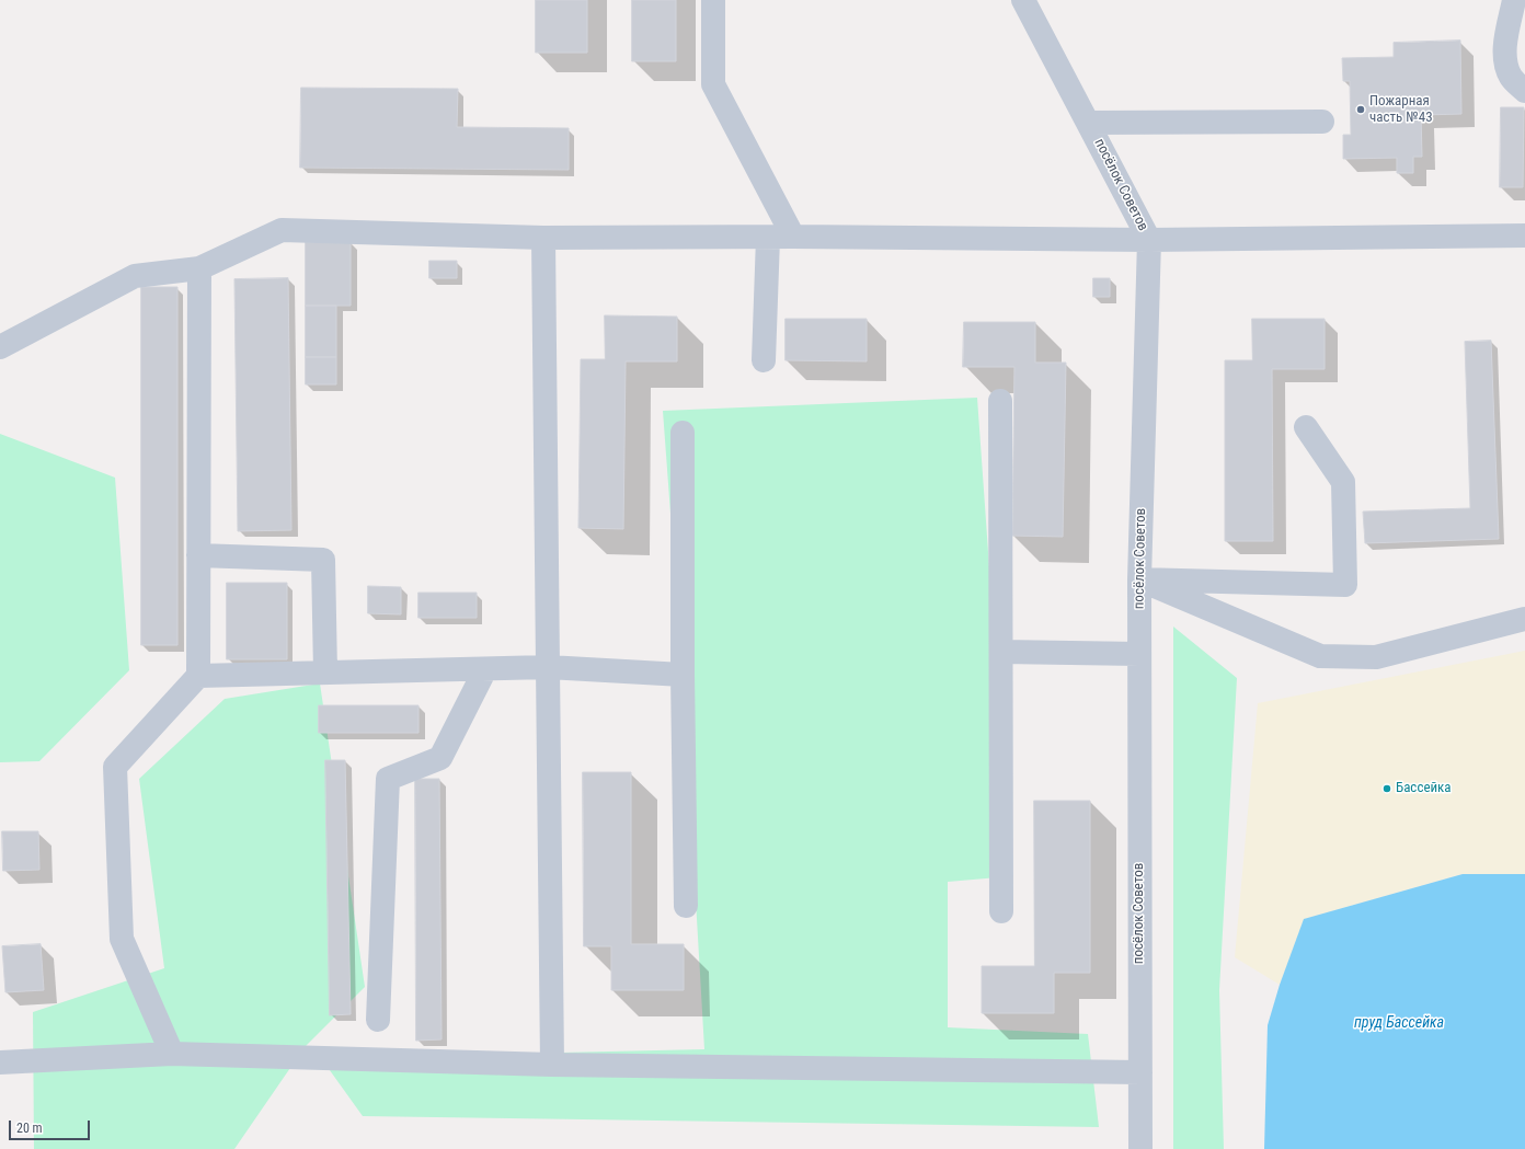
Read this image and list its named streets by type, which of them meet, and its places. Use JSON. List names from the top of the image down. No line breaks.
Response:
{"streets":{"street":["посёлок Советов"]},"water":["пруд Бассейка"],"places":["Пожарная часть №43","Бассейка"],"scale_bar":"20 m"}
